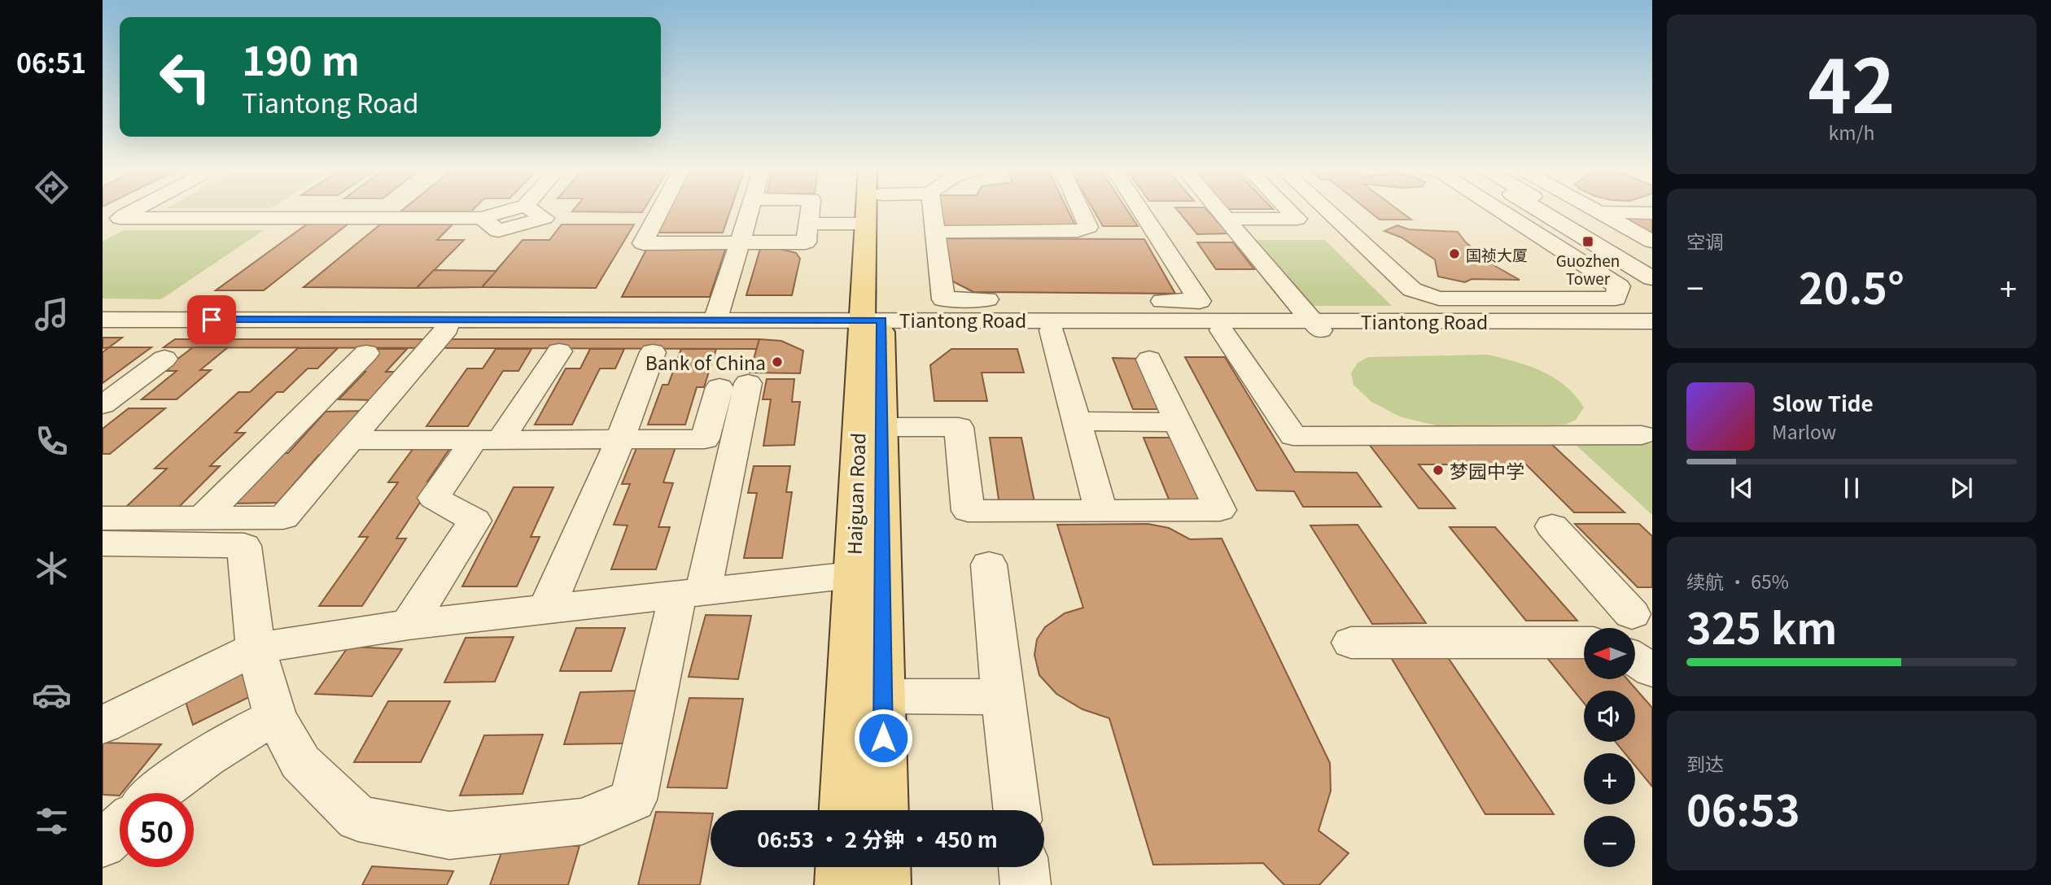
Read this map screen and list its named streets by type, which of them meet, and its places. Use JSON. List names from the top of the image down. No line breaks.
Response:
{"streets":{"main road":["Haiguan Road"],"street":["Tiantong Road"]},"crossings":[["Tiantong Road","Haiguan Road"]],"places":{"transit":["Guozhen Tower"],"other":["国祯大厦","Bank of China","梦园中学"]},"north":"left","page":{"tabs":"06:51","tile":[["42","km/h"],"空调",["续航 · 65%","325 km"],["到达","06:53"]],"turn":["190 m","Tiantong Road"],"heat":["−","20.5°","+"],"song":["Slow Tide","Marlow"],"map_buttons":["+","−"],"limit":"50","trip":"06:53 · 2 分钟 · 450 m"}}
